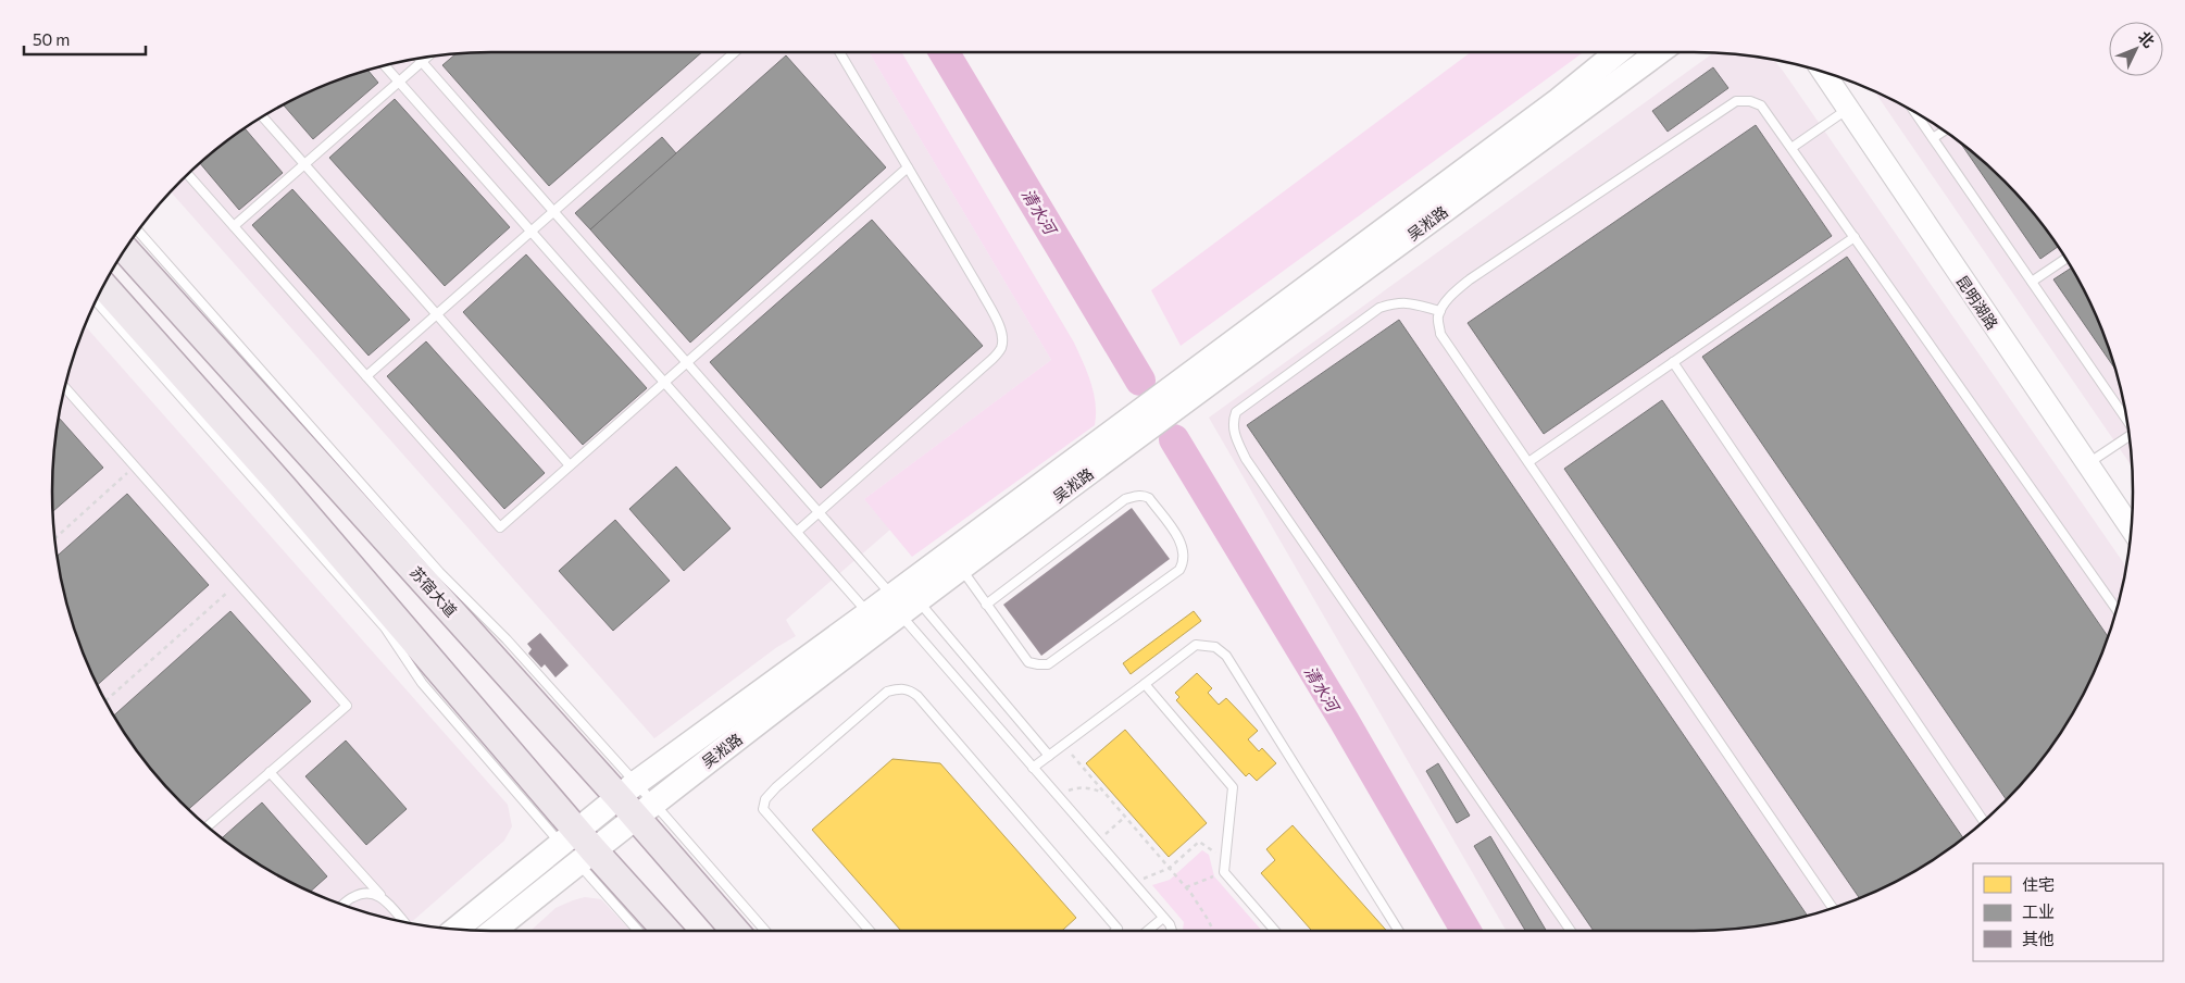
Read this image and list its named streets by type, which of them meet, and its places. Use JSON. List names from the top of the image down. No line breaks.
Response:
{"streets":{"main road":["吴淞路","苏宿大道"],"street":["昆明湖路"]},"crossings":[["吴淞路","苏宿大道"]],"water":["清水河"],"legend":["住宅","工业","其他"],"scale_bar":"50 m","north":"top right"}
